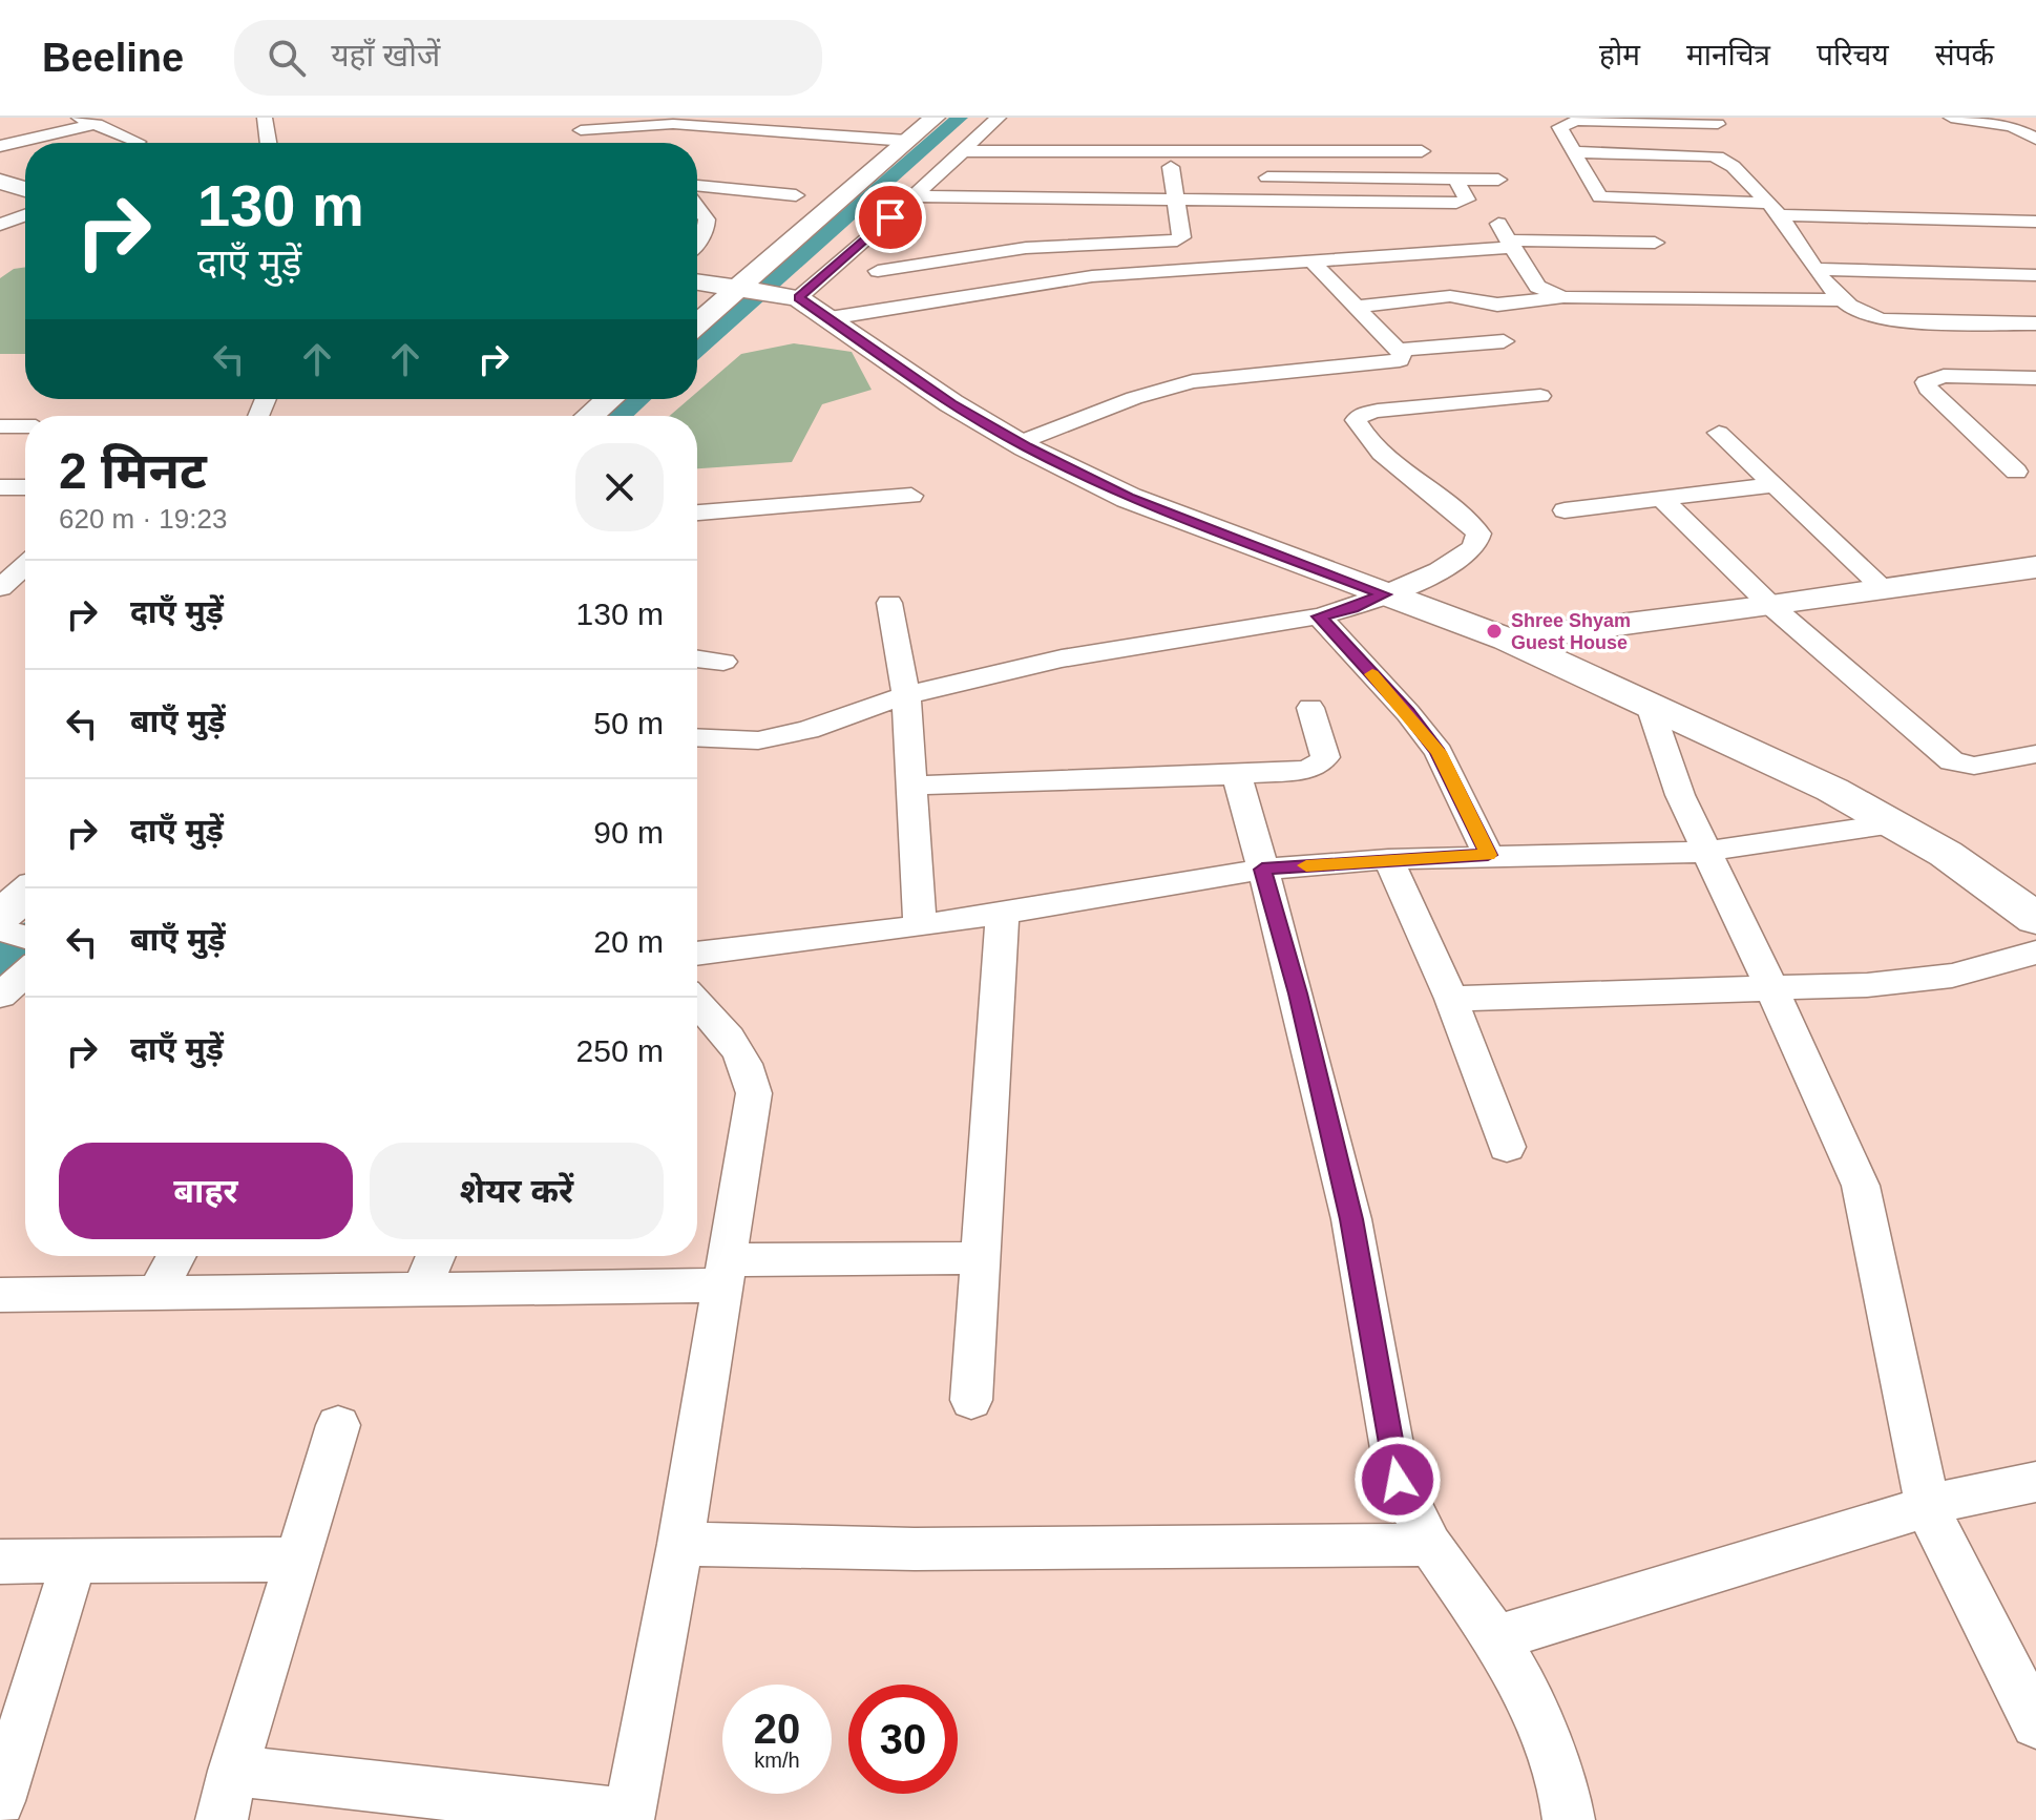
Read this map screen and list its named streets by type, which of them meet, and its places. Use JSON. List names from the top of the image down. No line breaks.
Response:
{"places":["Shree Shyam Guest House"],"page":{"header":"Beeline","search":"यहाँ खोजें","nav":["होम","मानचित्र","परिचय","संपर्क"],"turn":["130 m","दाएँ मुड़ें"],"heading":["2 मिनट","620 m · 19:23"],"list":[{"name":"दाएँ मुड़ें","value":"130 m"},{"name":"बाएँ मुड़ें","value":"50 m"},{"name":"दाएँ मुड़ें","value":"90 m"},{"name":"बाएँ मुड़ें","value":"20 m"},{"name":"दाएँ मुड़ें","value":"250 m"}],"buttons":["बाहर","शेयर करें"],"speed":"20 km/h","limit":"30"}}
